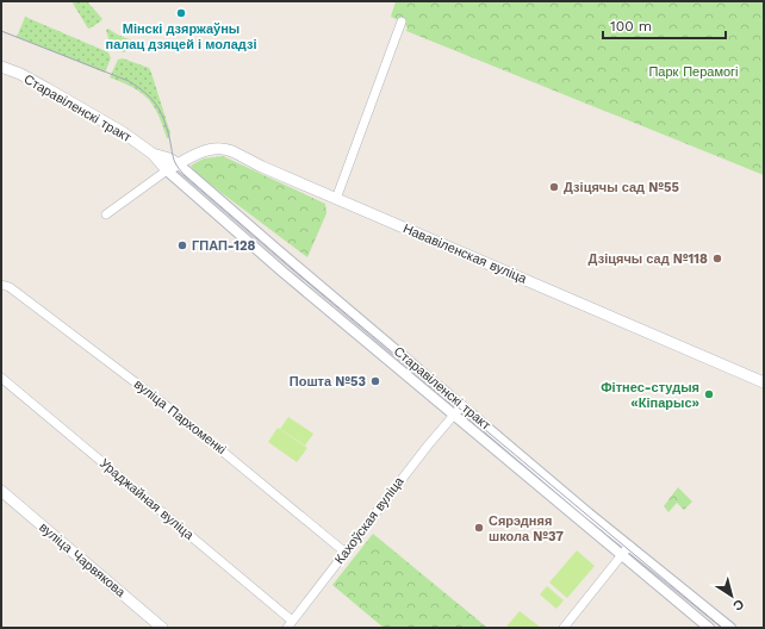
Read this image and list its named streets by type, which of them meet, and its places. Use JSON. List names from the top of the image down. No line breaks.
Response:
{"streets":{"main road":["Старавіленскі тракт","Нававіленская вуліца","вуліца Чарвякова"],"street":["вуліца Пархоменкі","Ураджайная вуліца","Кахоўская вуліца"]},"crossings":[["Старавіленскі тракт","Нававіленская вуліца"],["Старавіленскі тракт","Кахоўская вуліца"],["вуліца Пархоменкі","Кахоўская вуліца"],["Ураджайная вуліца","Кахоўская вуліца"]],"parks":["Парк Перамогі"],"places":["Мінскі дзяржаўны палац дзяцей і моладзі","Дзіцячы сад №55","ГПАП-128","Дзіцячы сад №118","Пошта №53","Фітнес-студыя «Кіпарыс»","Сярэдняя школа №37"],"scale_bar":"100 m","north":"bottom right"}
